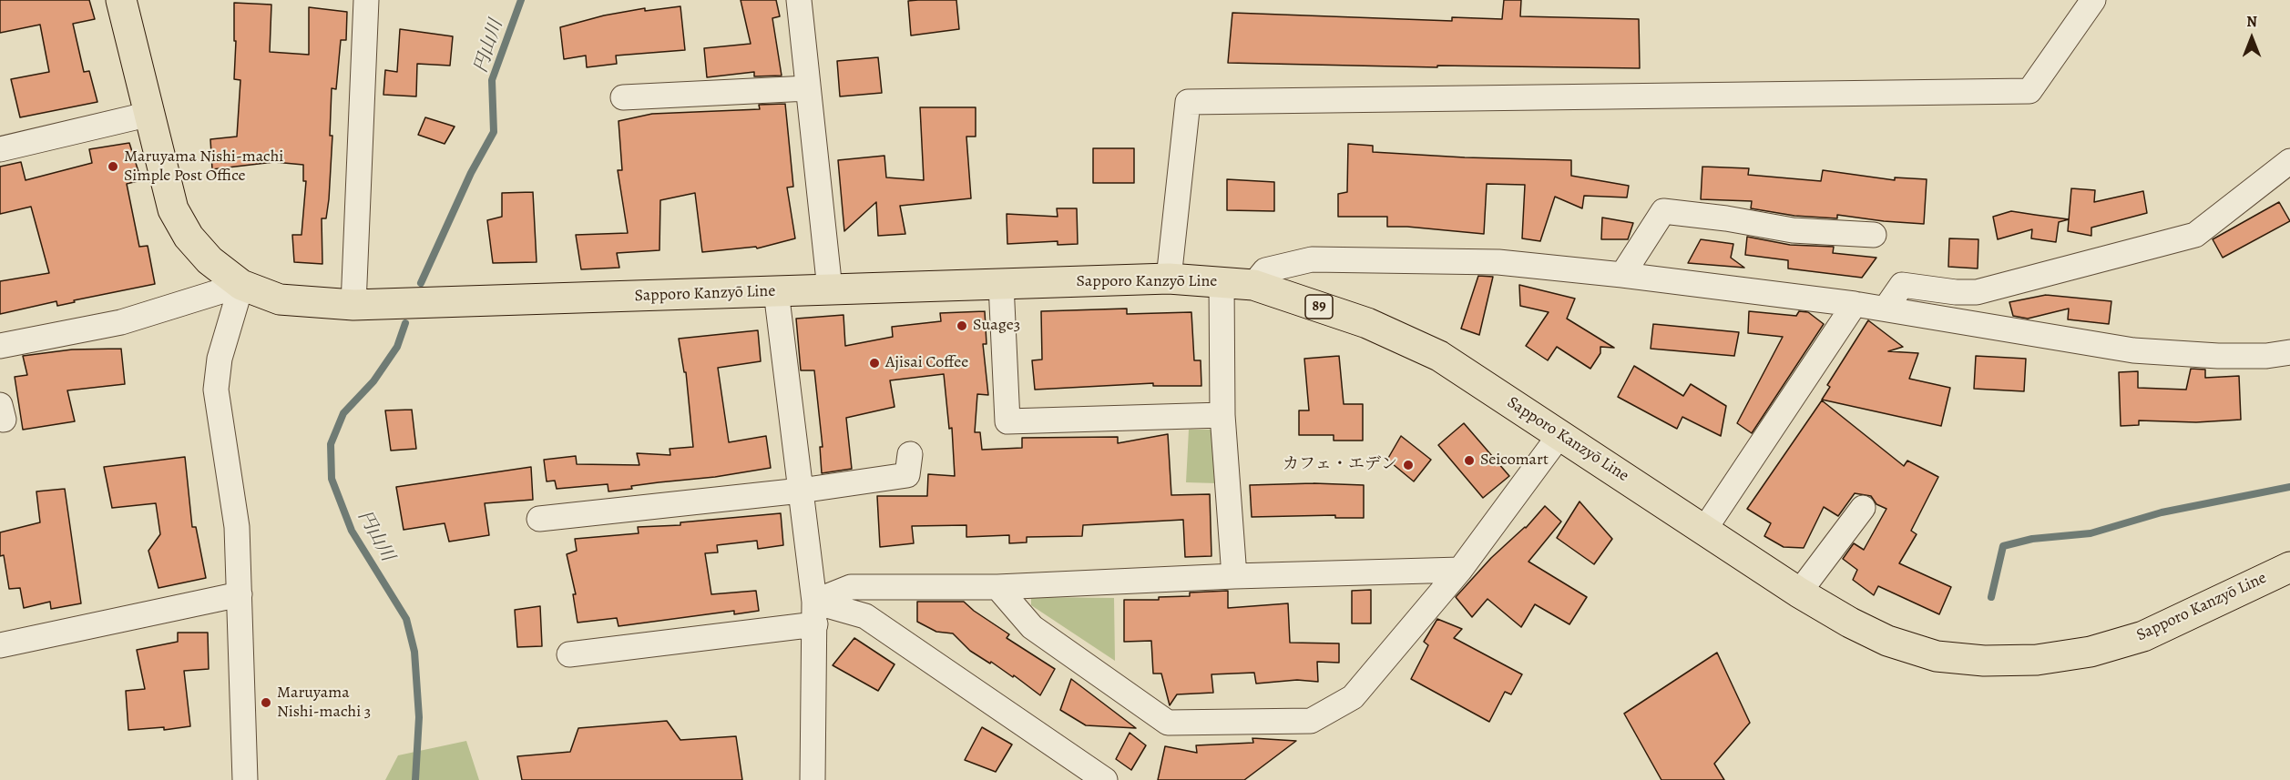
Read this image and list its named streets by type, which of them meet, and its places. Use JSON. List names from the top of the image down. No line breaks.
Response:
{"streets":{"main road":["Sapporo Kanzyō Line","89"]},"water":["円山川"],"places":["Maruyama Nishi-machi Simple Post Office","Suage3","Ajisai Coffee","Seicomart","カフェ・エデン","Maruyama Nishi-machi 3"],"north":"top"}
